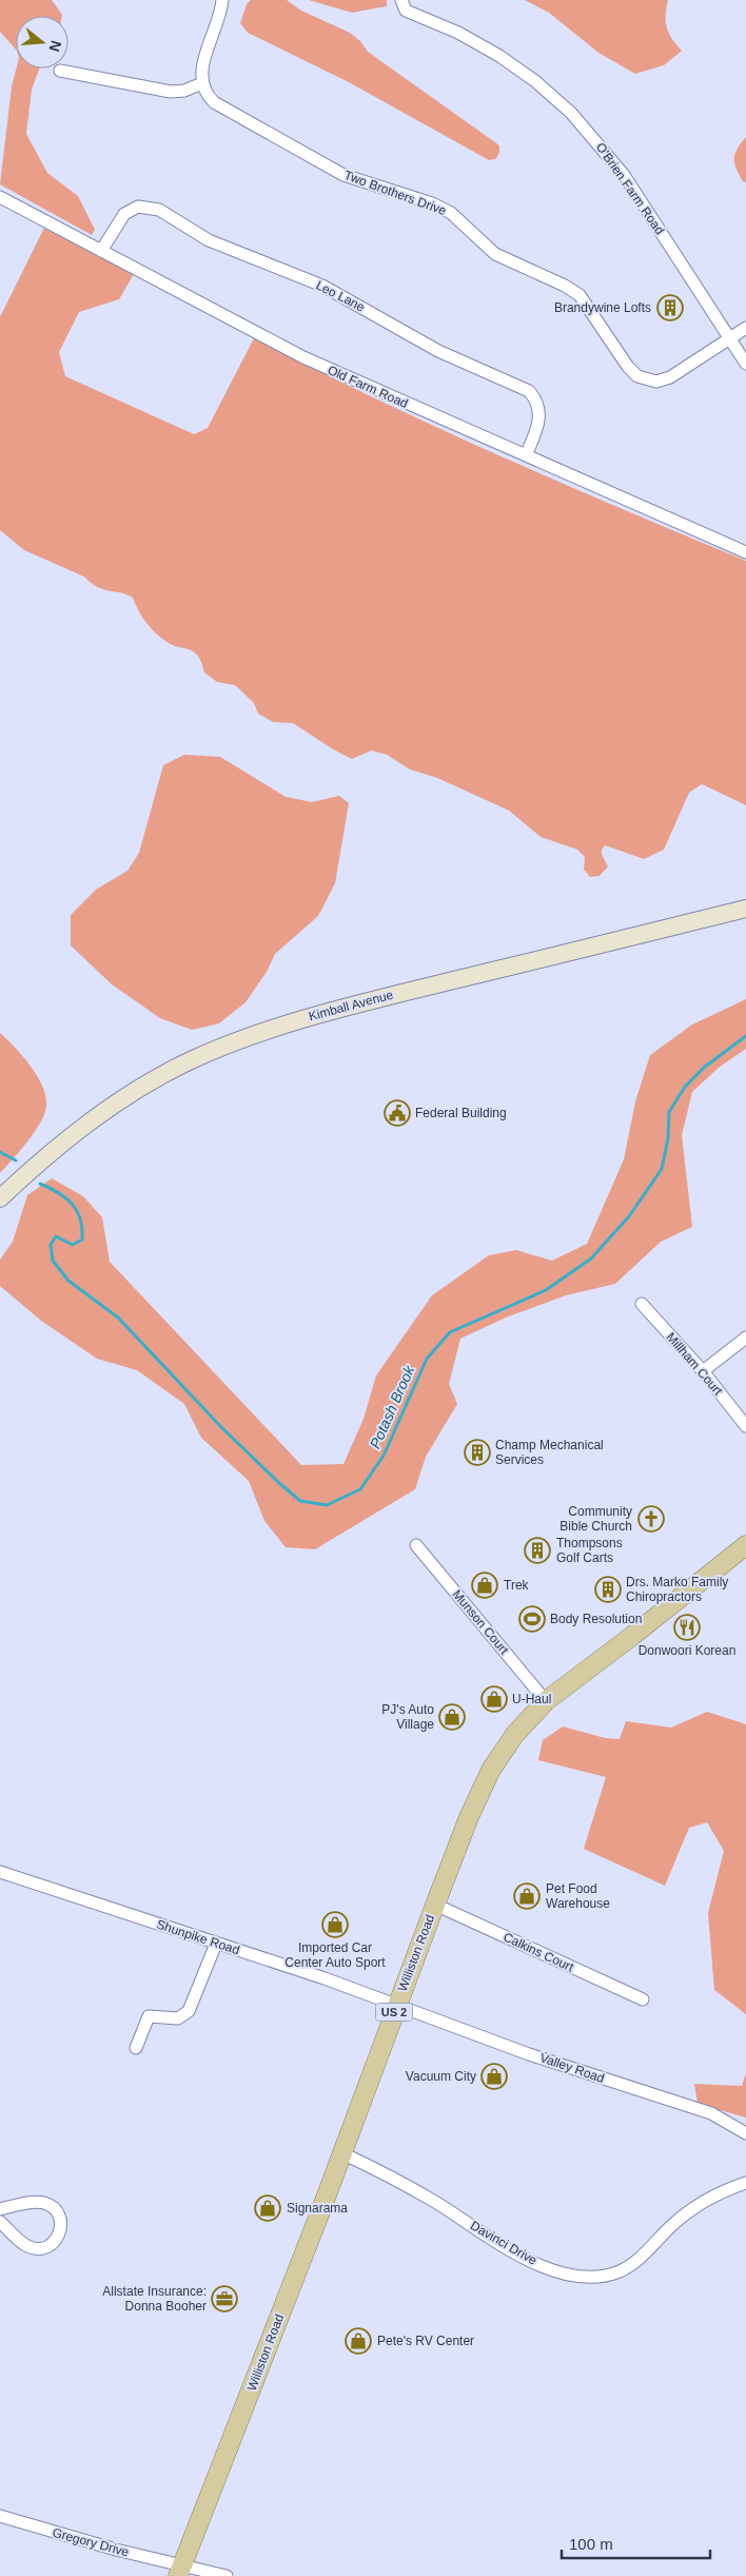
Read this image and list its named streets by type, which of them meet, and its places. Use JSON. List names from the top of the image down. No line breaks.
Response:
{"streets":{"main road":["Kimball Avenue","Williston Road","US 2"],"street":["O'Brien Farm Road","Two Brothers Drive","Leo Lane","Old Farm Road","Millham Court","Munson Court","Shunpike Road","Calkins Court","Valley Road","Davinci Drive","Gregory Drive"]},"crossings":[["O'Brien Farm Road","Two Brothers Drive"],["Leo Lane","Old Farm Road"],["Munson Court","Williston Road"],["Shunpike Road","Williston Road"],["Shunpike Road","Valley Road"],["Calkins Court","Williston Road"],["Williston Road","Valley Road"],["Williston Road","Davinci Drive"],["Williston Road","Gregory Drive"]],"water":["Potash Brook"],"places":{"building":["Brandywine Lofts","Champ Mechanical Services","Thompsons Golf Carts","Drs. Marko Family Chiropractors"],"public building":["Federal Building"],"church":["Community Bible Church"],"shop":["Trek","U-Haul","PJ's Auto Village","Pet Food Warehouse","Imported Car Center Auto Sport","Vacuum City","Signarama","Pete's RV Center"],"sports":["Body Resolution"],"restaurant":["Donwoori Korean"],"office":["Allstate Insurance: Donna Booher"]},"scale_bar":"100 m","north":"right"}
